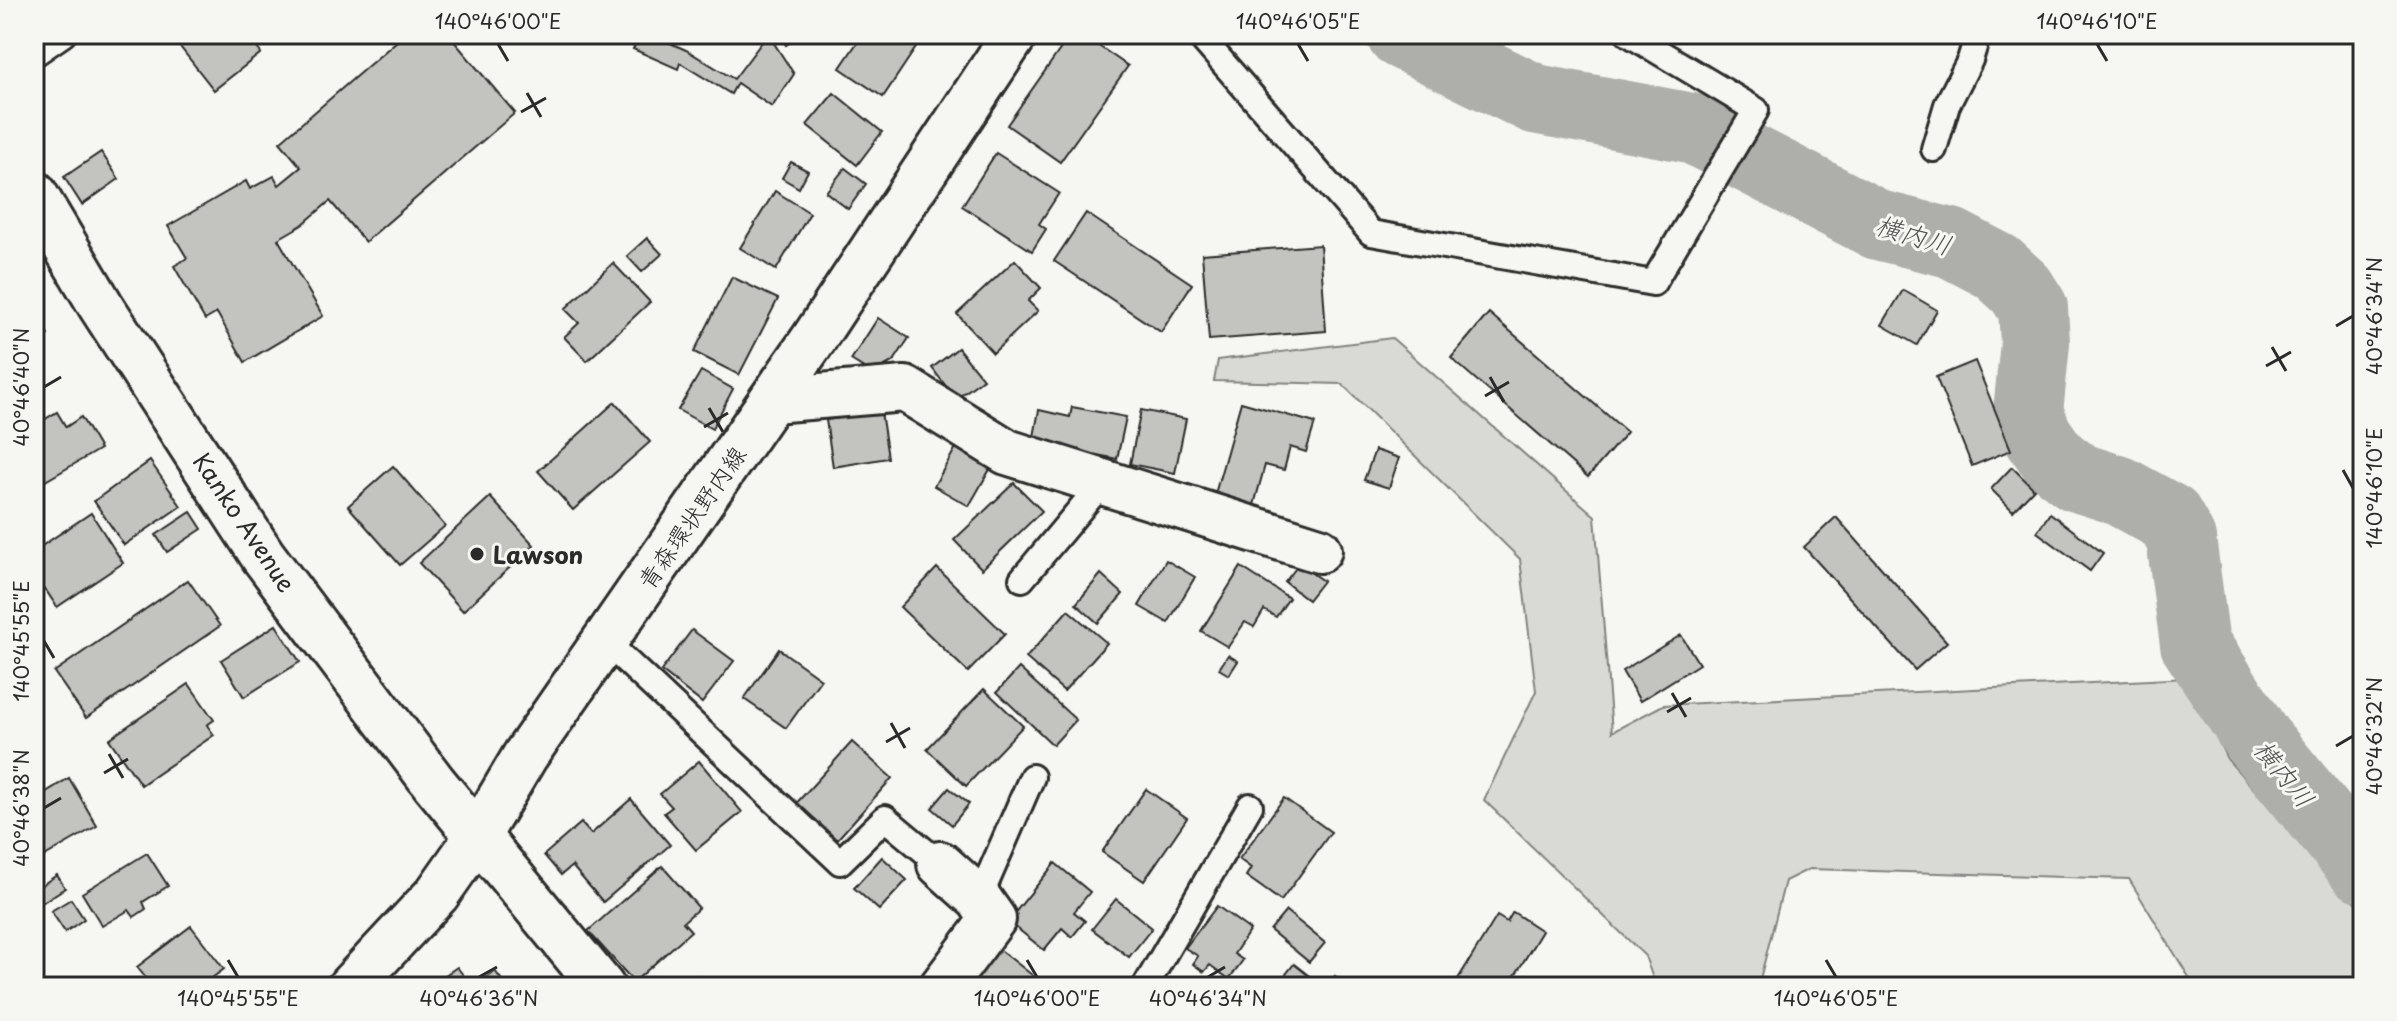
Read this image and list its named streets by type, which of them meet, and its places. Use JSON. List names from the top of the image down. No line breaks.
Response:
{"streets":{"main road":["青森環状野内線","Kanko Avenue"]},"crossings":[["青森環状野内線","Kanko Avenue"]],"water":["横内川"],"places":["Lawson"],"coordinates":["140°46'00\"E","140°46'05\"E","140°46'10\"E","40°46'34\"N","40°46'40\"N","140°45'55\"E","40°46'32\"N","40°46'38\"N","40°46'36\"N"]}
